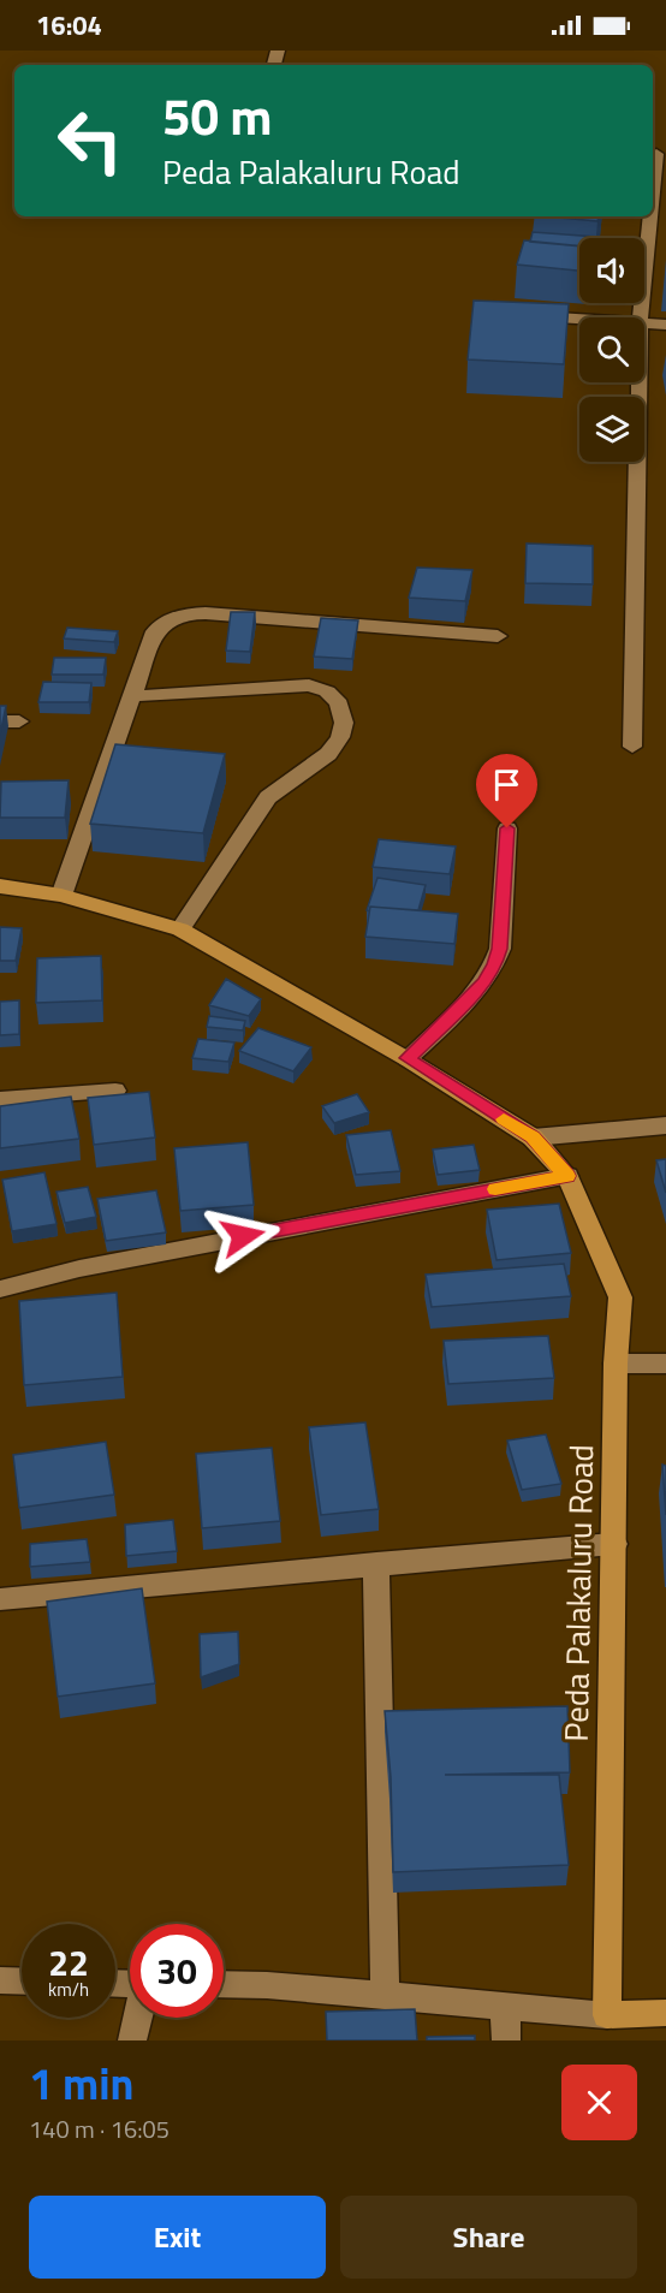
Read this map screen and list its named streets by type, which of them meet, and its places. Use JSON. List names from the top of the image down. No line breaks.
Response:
{"streets":{"main road":["Peda Palakaluru Road"]},"page":{"status":"16:04","turn":["50 m","Peda Palakaluru Road"],"speed":"22 km/h","limit":"30","heading":["1 min","140 m · 16:05"],"buttons":["Exit","Share"]}}
